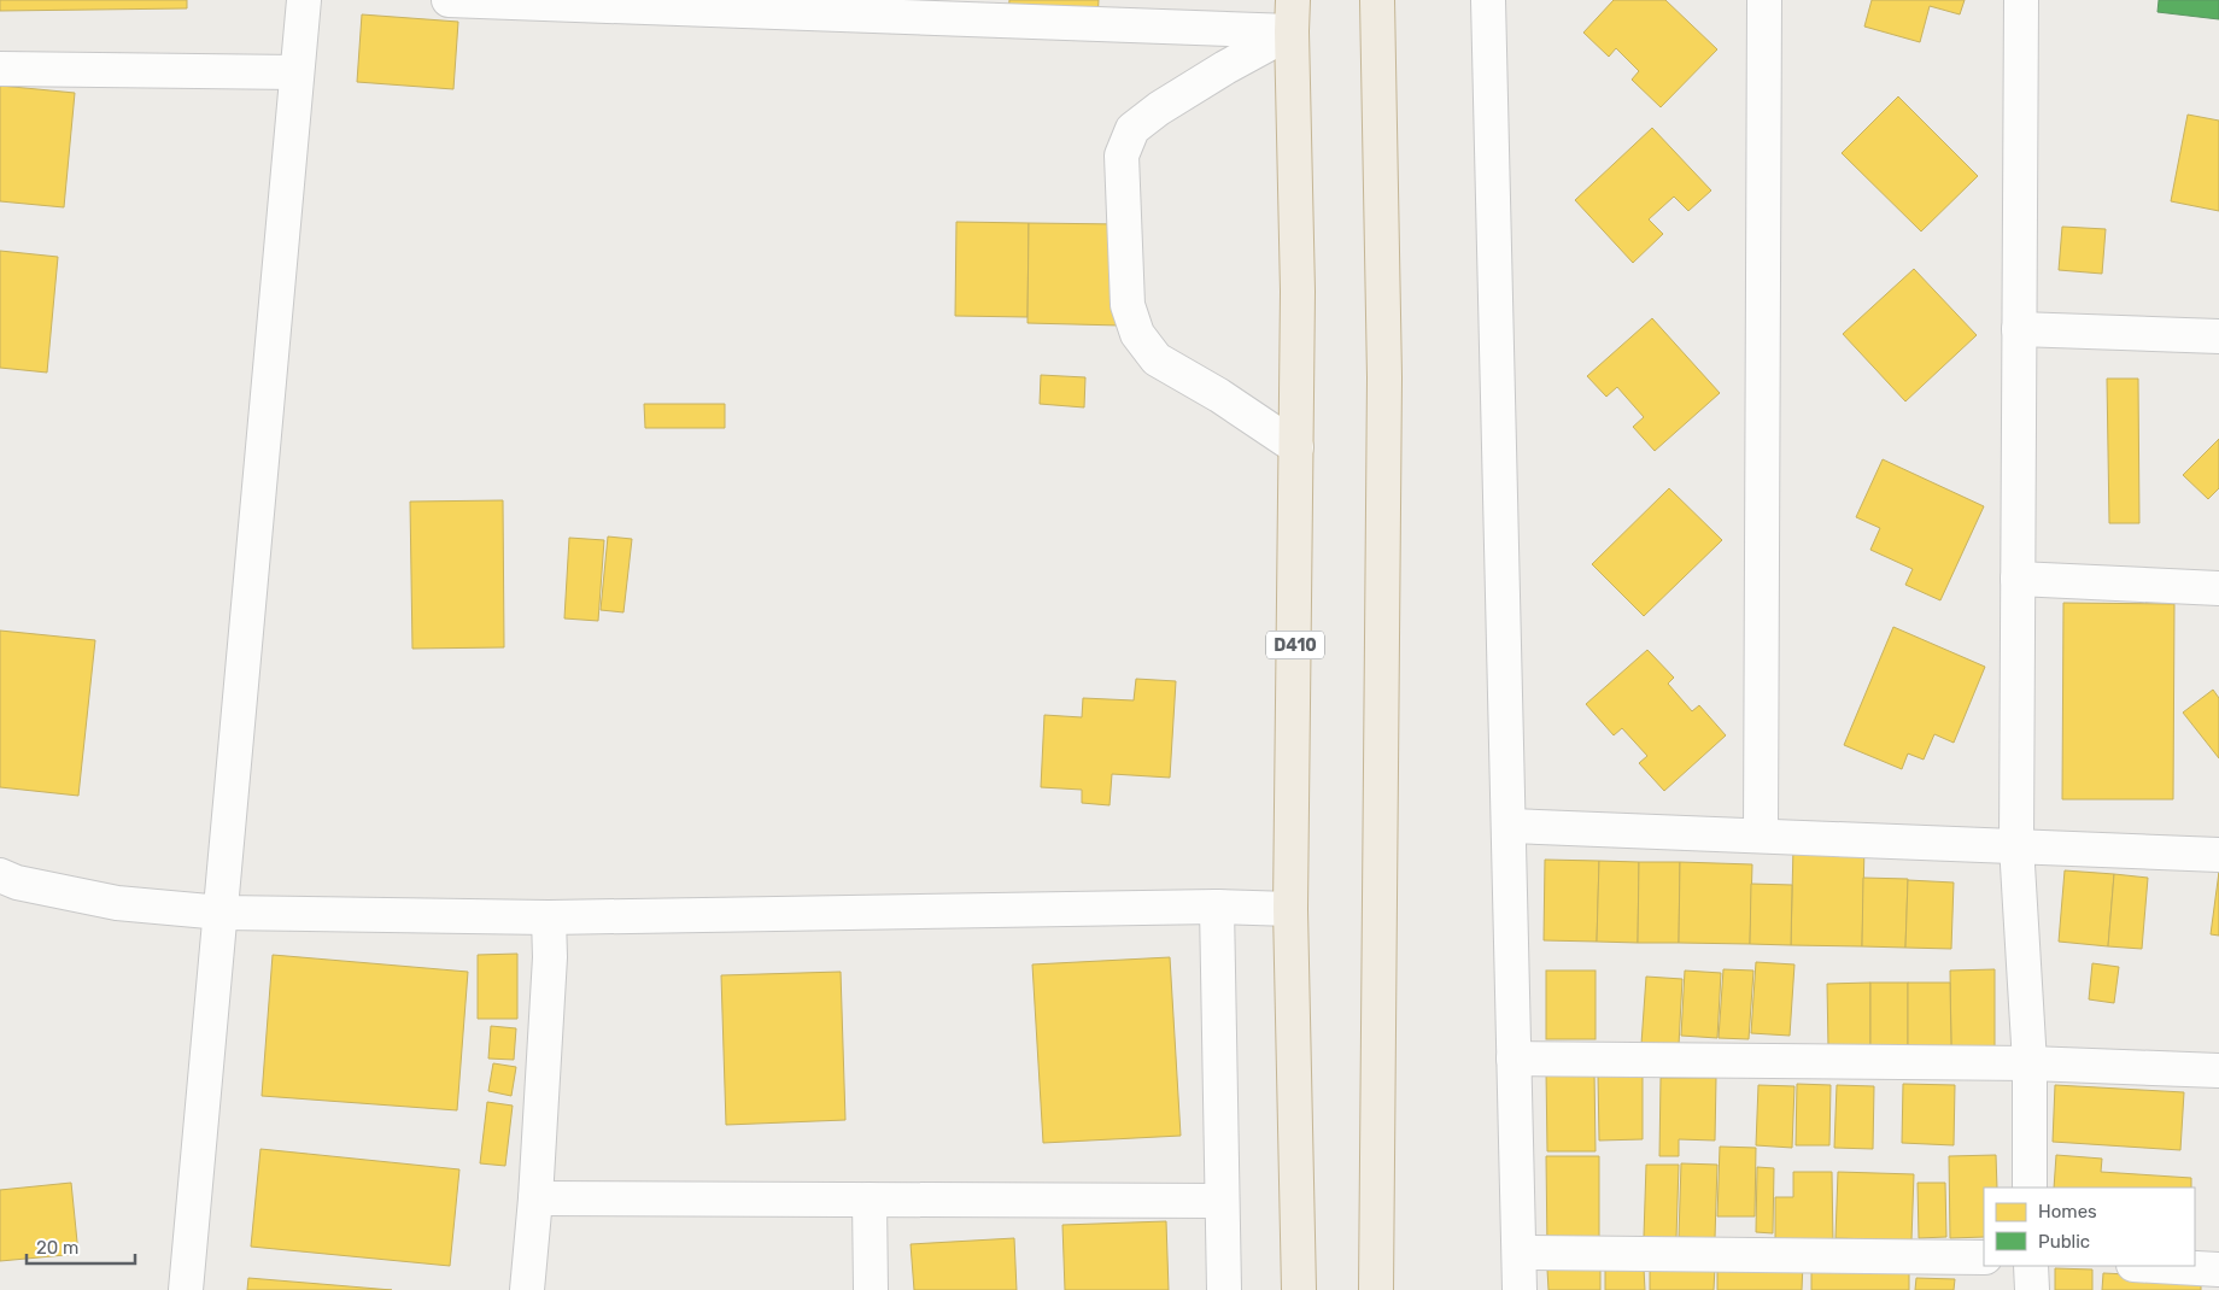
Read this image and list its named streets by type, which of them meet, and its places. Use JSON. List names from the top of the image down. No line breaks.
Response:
{"streets":{"highway":["D410"]},"legend":["Homes","Public"],"scale_bar":"20 m"}
